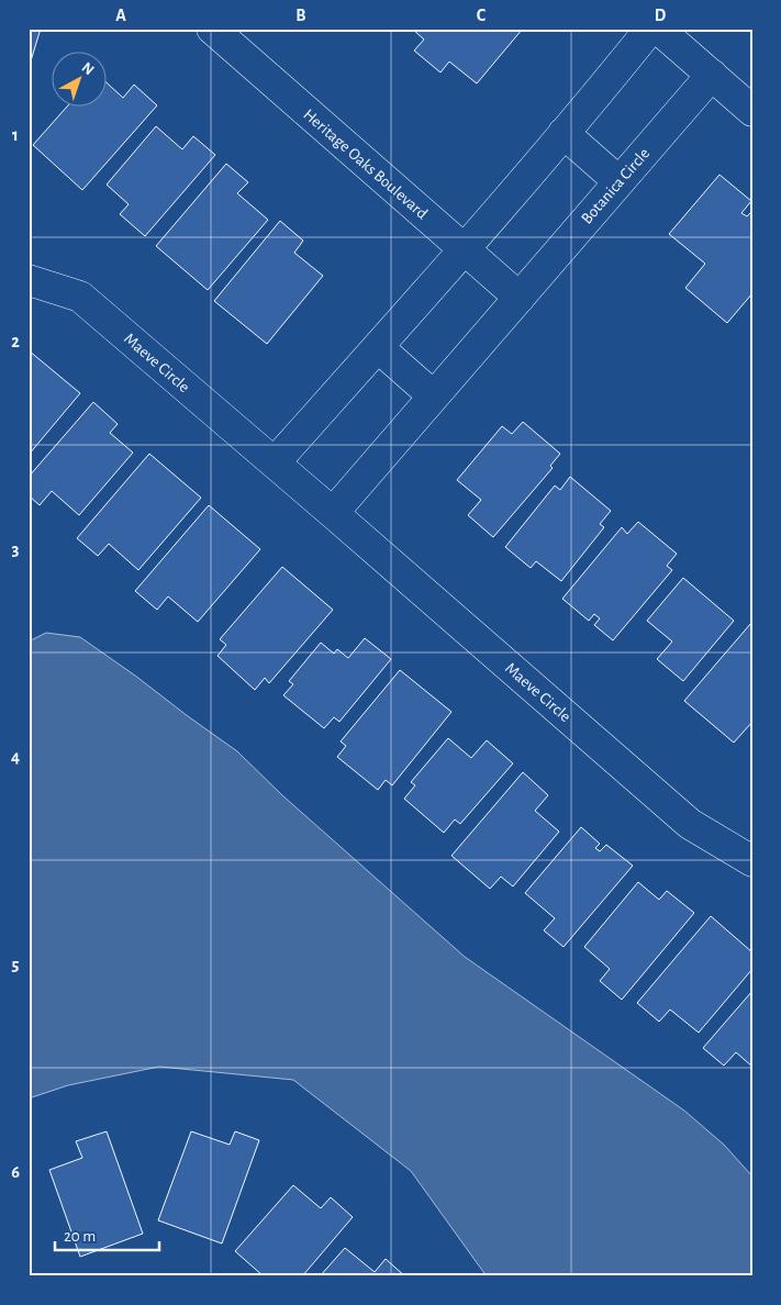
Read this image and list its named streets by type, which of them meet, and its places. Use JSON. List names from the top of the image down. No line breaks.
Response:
{"streets":{"street":["Heritage Oaks Boulevard","Botanica Circle","Maeve Circle"]},"crossings":[["Heritage Oaks Boulevard","Botanica Circle"]],"scale_bar":"20 m","north":"top right","grid":{"columns":["A","B","C","D"],"rows":["1","2","3","4","5","6"]}}
